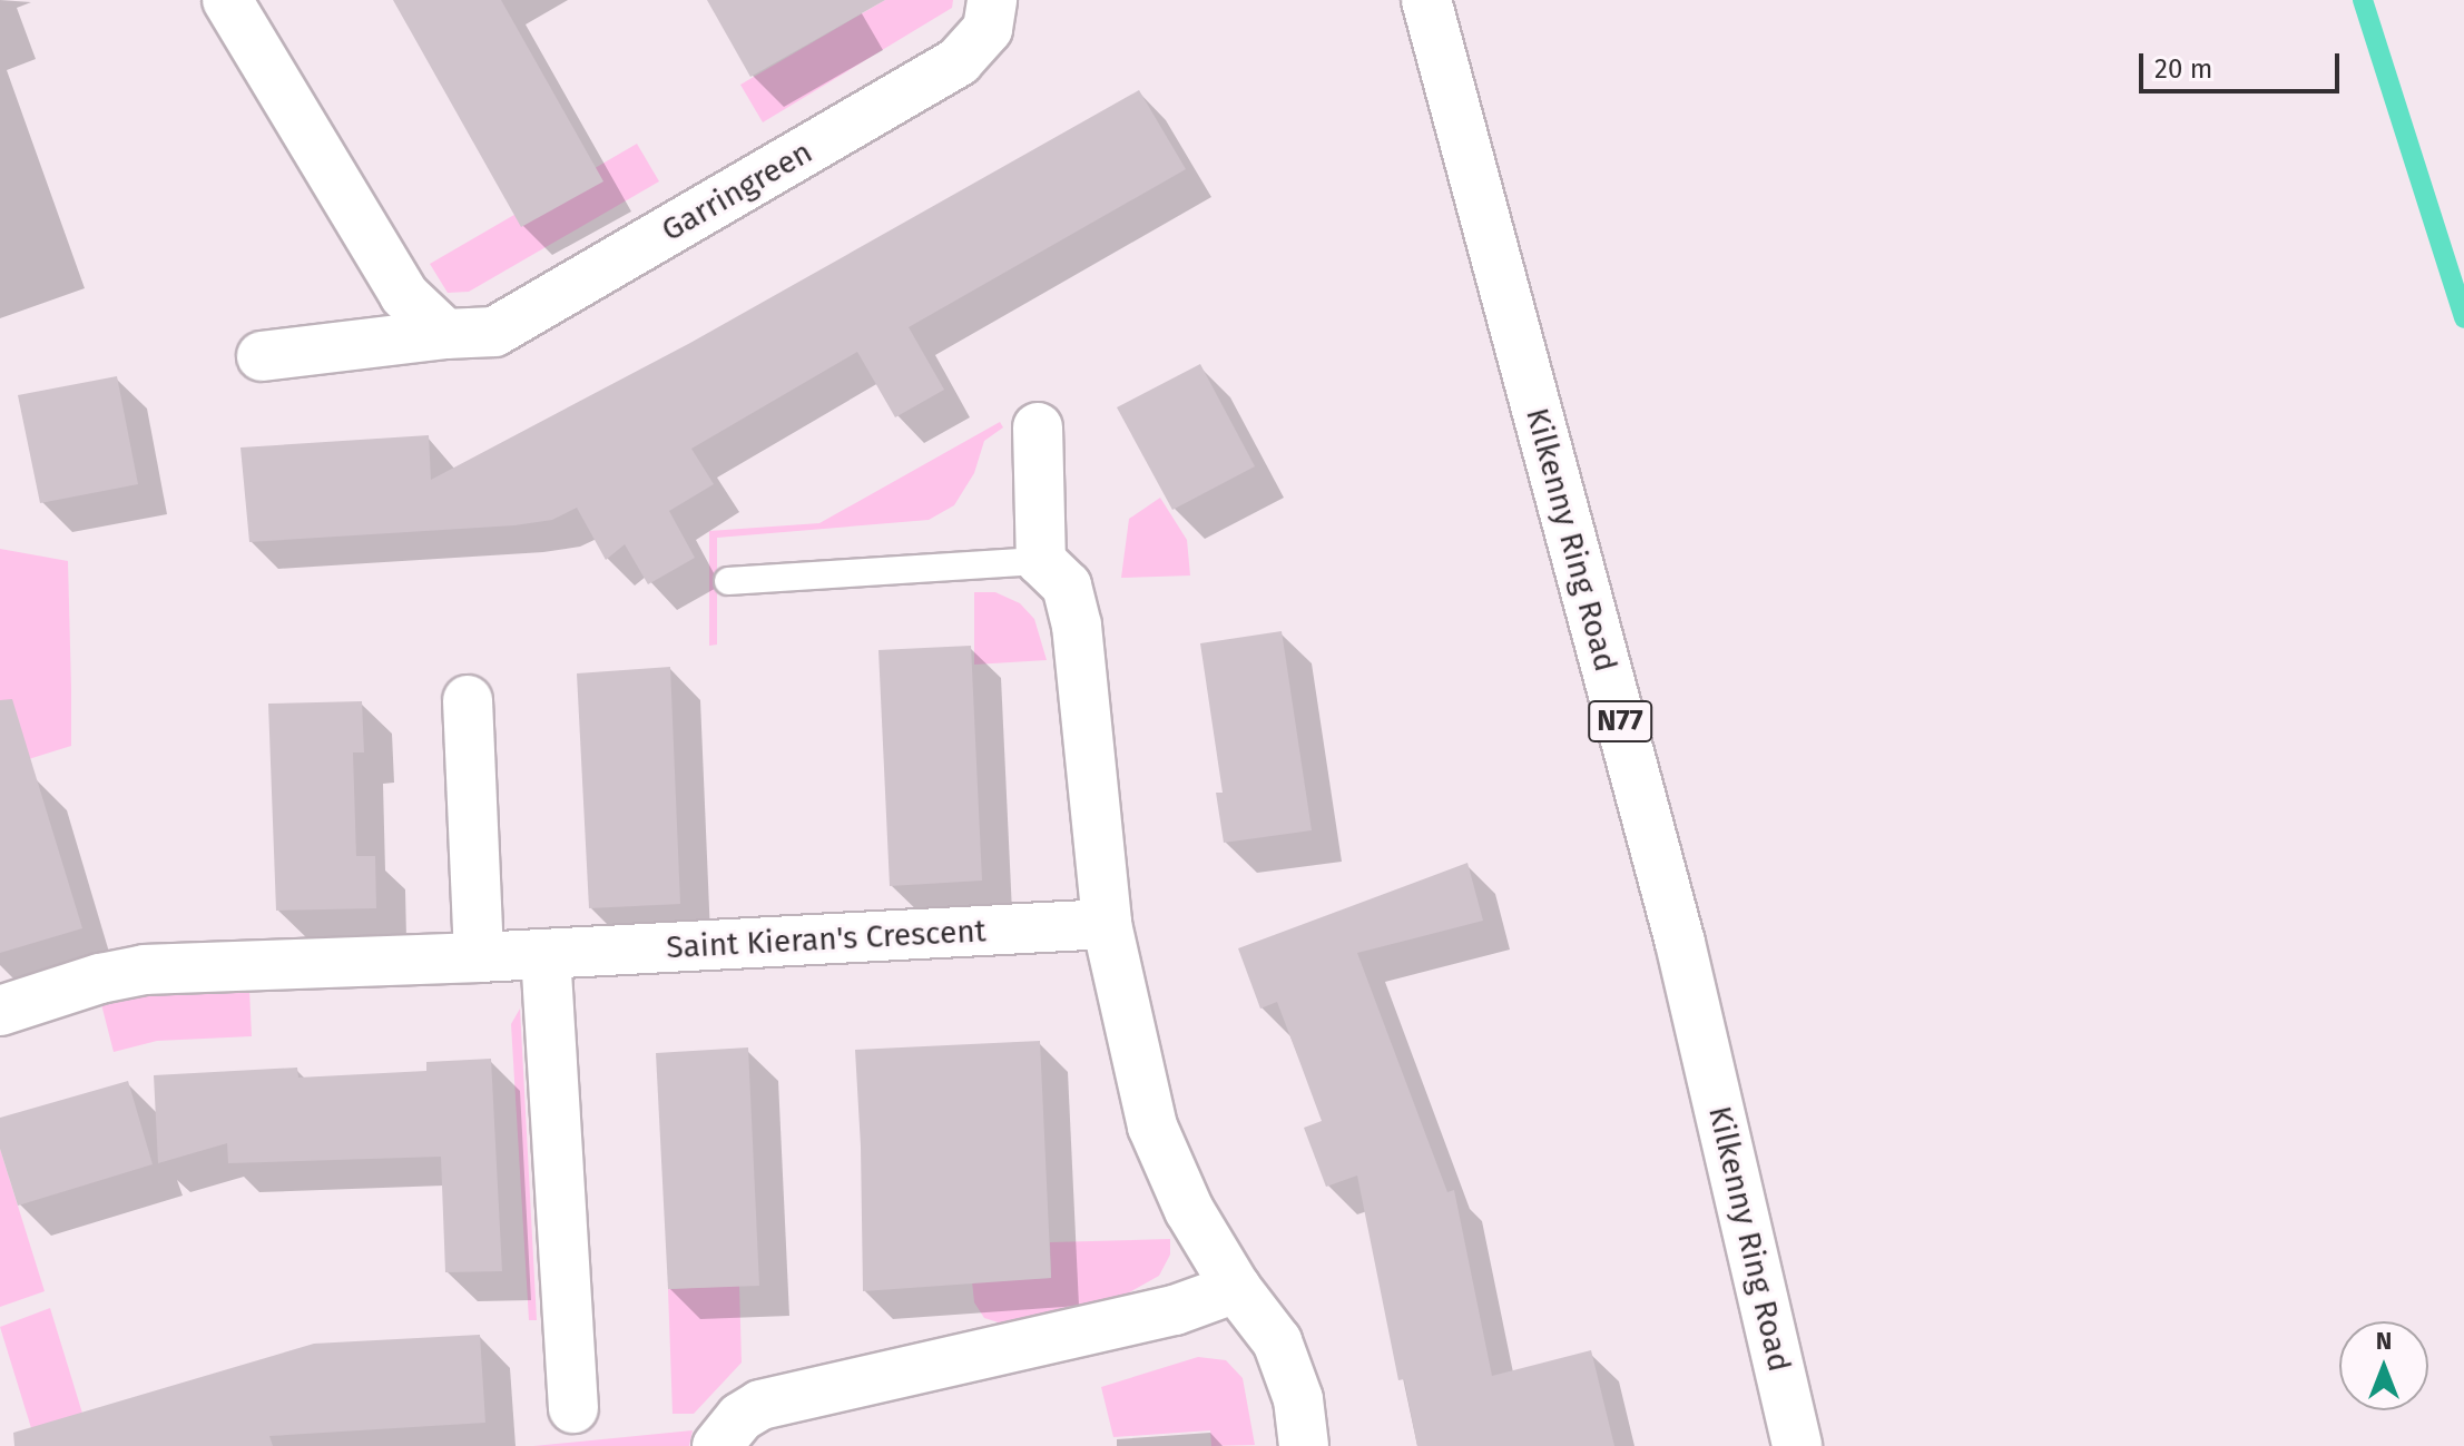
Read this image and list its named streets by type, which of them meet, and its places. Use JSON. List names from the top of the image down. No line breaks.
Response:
{"streets":{"street":["Garringreen","Kilkenny Ring Road","N77","Saint Kieran's Crescent"]},"scale_bar":"20 m","north":"top"}
